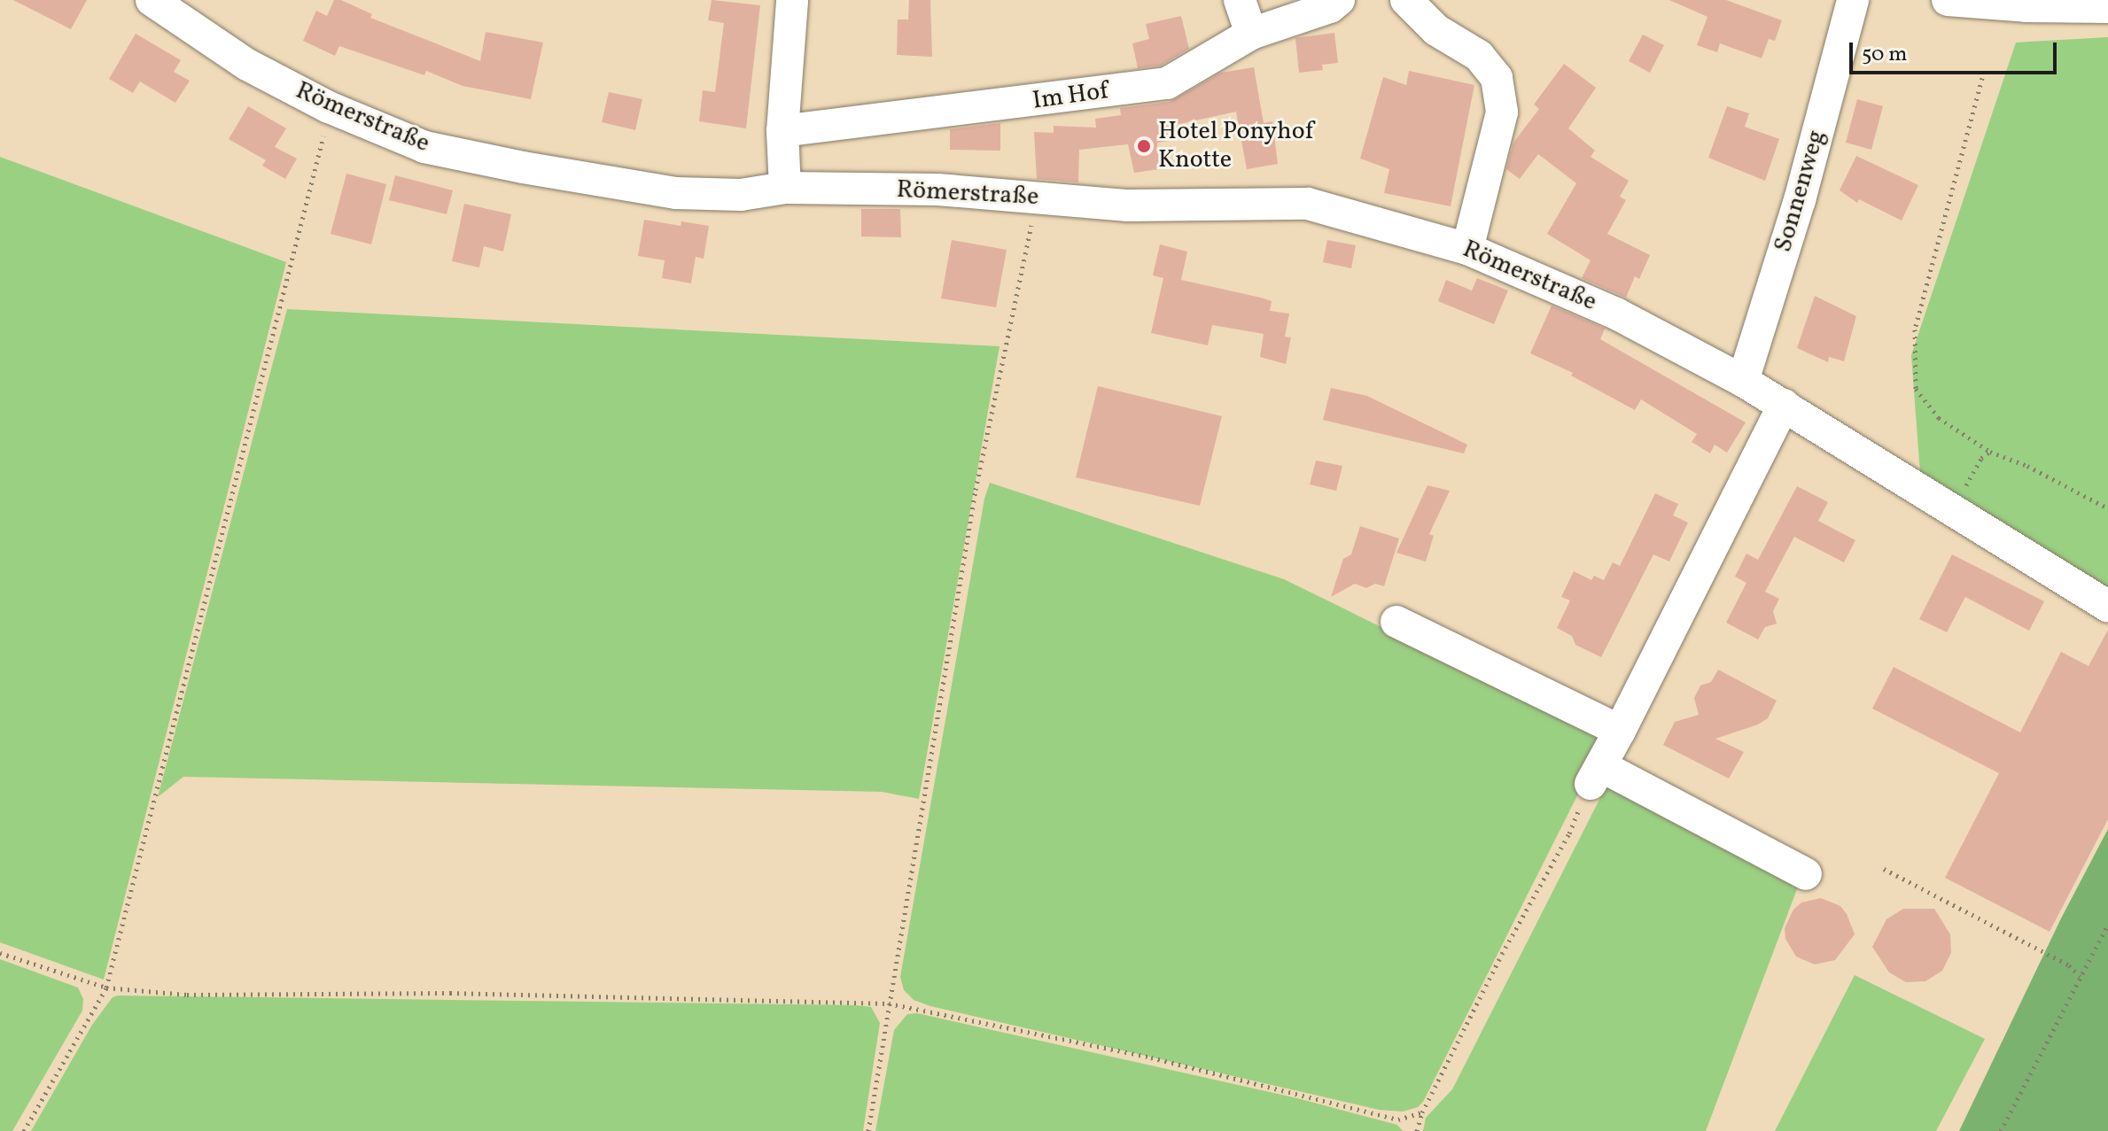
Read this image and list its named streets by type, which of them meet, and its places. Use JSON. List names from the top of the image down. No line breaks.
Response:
{"streets":{"street":["Im Hof","Römerstraße","Sonnenweg"]},"crossings":[["Römerstraße","Sonnenweg"]],"places":["Hotel Ponyhof Knotte"],"scale_bar":"50 m"}
